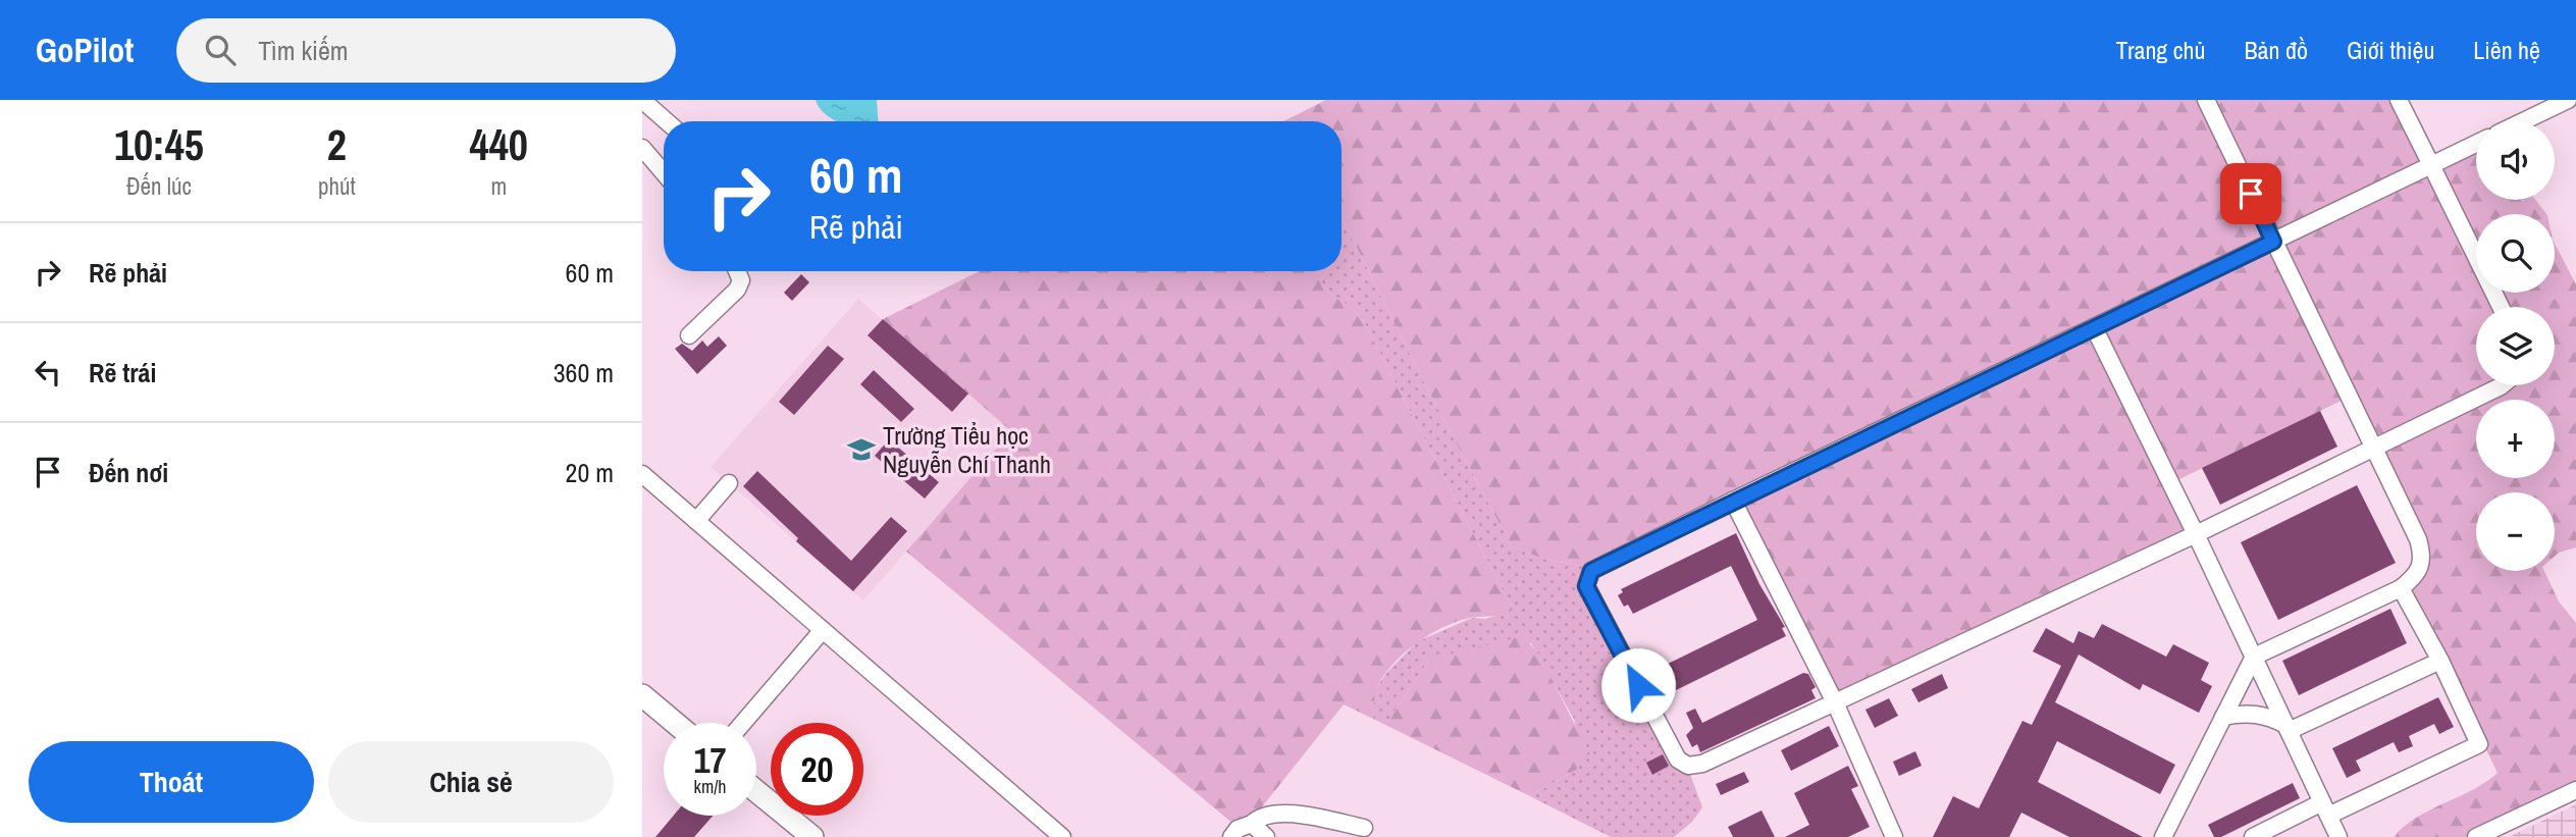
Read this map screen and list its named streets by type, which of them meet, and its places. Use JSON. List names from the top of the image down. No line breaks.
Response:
{"places":{"school or university":["Trường Tiểu học Nguyễn Chí Thanh"]},"page":{"header":"GoPilot","search":"Tìm kiếm","nav":["Trang chủ","Bản đồ","Giới thiệu","Liên hệ"],"eta":["10:45","Đến lúc","2","phút","440","m"],"map_buttons":["+","−"],"turn":["60 m","Rẽ phải"],"list":[{"name":"Rẽ phải","value":"60 m"},{"name":"Rẽ trái","value":"360 m"},{"name":"Đến nơi","value":"20 m"}],"speed":"17 km/h","limit":"20","buttons":["Thoát","Chia sẻ"]}}
